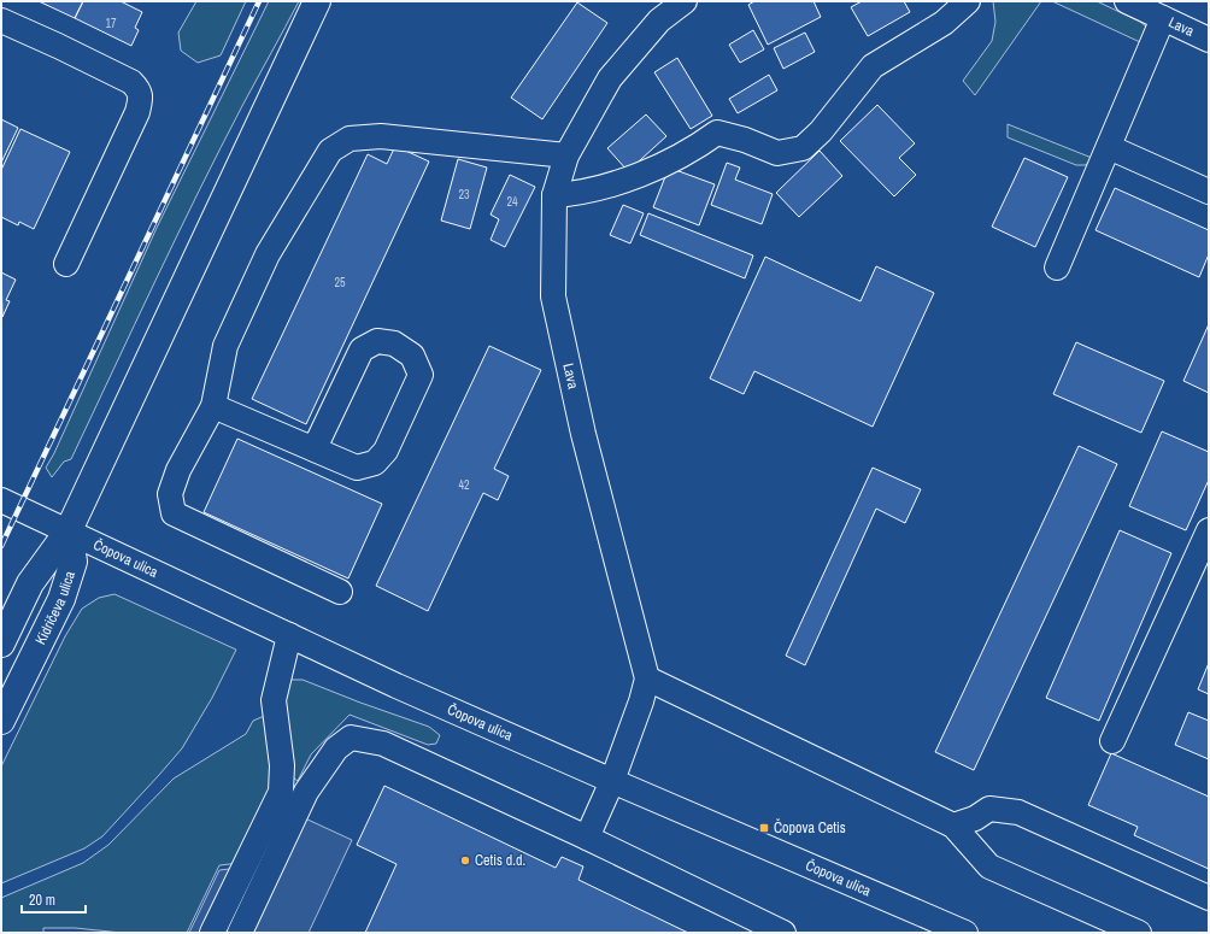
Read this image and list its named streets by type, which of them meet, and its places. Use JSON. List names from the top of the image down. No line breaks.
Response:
{"streets":{"main road":["Kidričeva ulica"],"street":["Lava","Čopova ulica"]},"crossings":[["Lava","Čopova ulica"],["Čopova ulica","Kidričeva ulica"]],"places":{"transit":["Čopova Cetis"],"other":["Cetis d.d."]},"house_numbers":["17","23","24","25","42"],"scale_bar":"20 m"}
